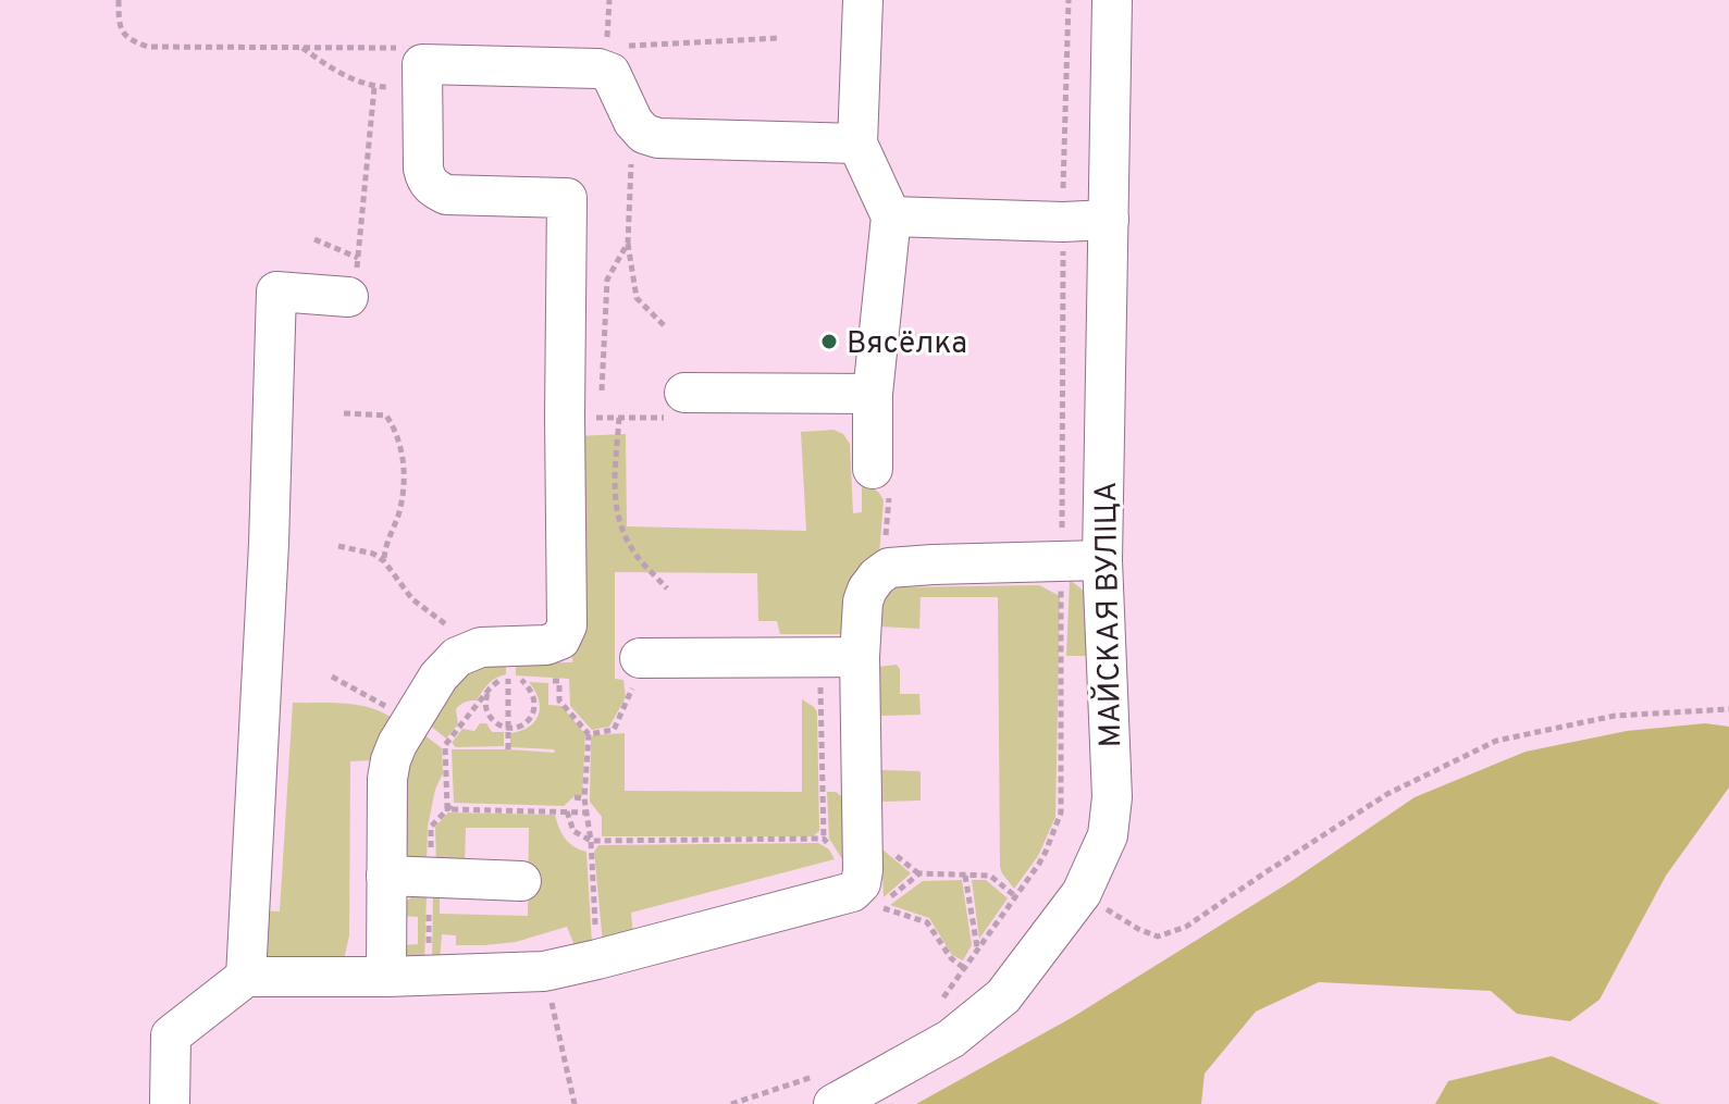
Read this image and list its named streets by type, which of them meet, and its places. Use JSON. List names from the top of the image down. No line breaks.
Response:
{"streets":{"street":["МАЙСКАЯ ВУЛІЦА"]},"places":["Вясёлка"]}
